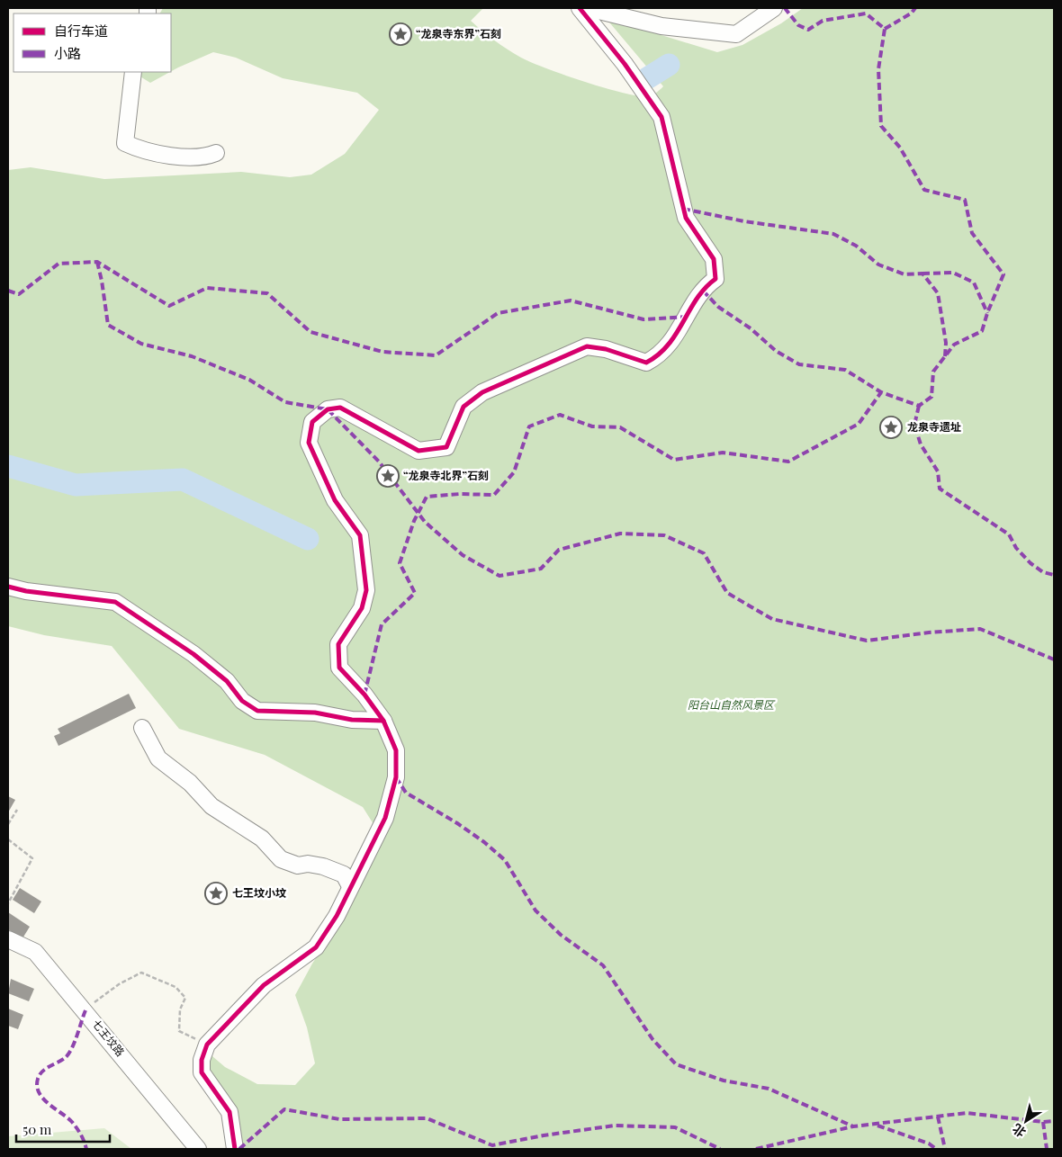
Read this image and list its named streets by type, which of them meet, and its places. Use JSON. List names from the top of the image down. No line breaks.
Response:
{"streets":{"street":["七王坟路"]},"parks":["阳台山自然风景区"],"places":{"place":["“龙泉寺东界”石刻","龙泉寺遗址","“龙泉寺北界”石刻","七王坟小坟"]},"legend":["自行车道","小路"],"scale_bar":"50 m","north":"bottom left"}
